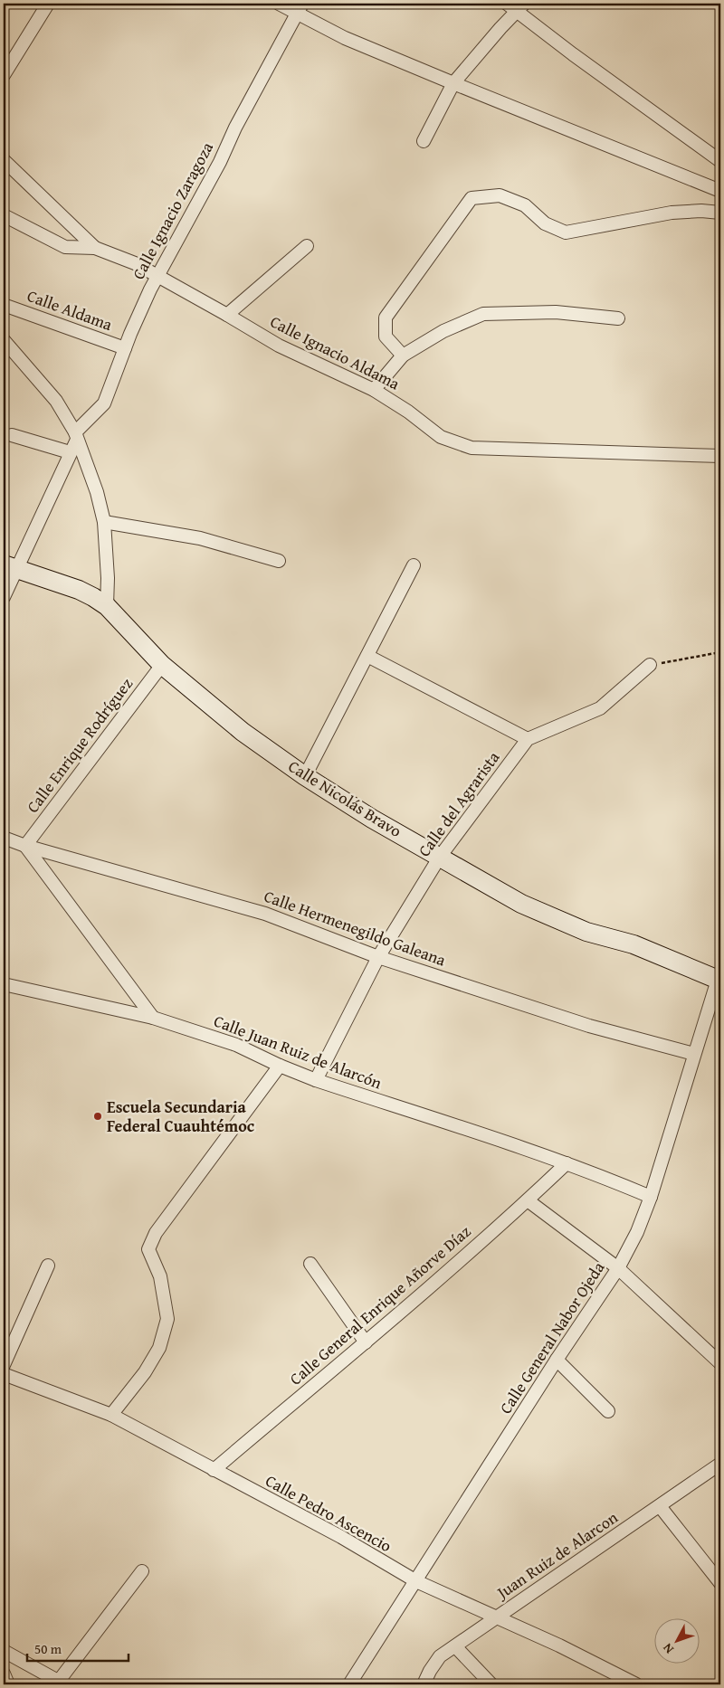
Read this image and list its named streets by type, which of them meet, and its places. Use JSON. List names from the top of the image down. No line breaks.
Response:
{"streets":{"street":["Calle Ignacio Zaragoza","Calle Aldama","Calle Ignacio Aldama","Calle Enrique Rodríguez","Calle Nicolás Bravo","Calle del Agrarista","Calle Hermenegildo Galeana","Calle Juan Ruiz de Alarcón","Calle General Enrique Añorve Díaz","Calle General Nabor Ojeda","Calle Pedro Ascencio","Juan Ruiz de Alarcon"]},"crossings":[["Calle Ignacio Zaragoza","Calle Aldama"],["Calle Ignacio Zaragoza","Calle Ignacio Aldama"],["Calle Ignacio Zaragoza","Calle Nicolás Bravo"],["Calle Enrique Rodríguez","Calle Nicolás Bravo"],["Calle Enrique Rodríguez","Calle Hermenegildo Galeana"],["Calle Nicolás Bravo","Calle del Agrarista"],["Calle Nicolás Bravo","Calle General Nabor Ojeda"],["Calle del Agrarista","Calle Hermenegildo Galeana"],["Calle del Agrarista","Calle Juan Ruiz de Alarcón"],["Calle Hermenegildo Galeana","Calle General Nabor Ojeda"],["Calle Juan Ruiz de Alarcón","Calle General Enrique Añorve Díaz"],["Calle Juan Ruiz de Alarcón","Calle General Nabor Ojeda"],["Calle General Enrique Añorve Díaz","Calle Pedro Ascencio"],["Calle General Nabor Ojeda","Calle Pedro Ascencio"],["Calle Pedro Ascencio","Juan Ruiz de Alarcon"]],"places":["Escuela Secundaria Federal Cuauhtémoc"],"scale_bar":"50 m","north":"bottom left"}
